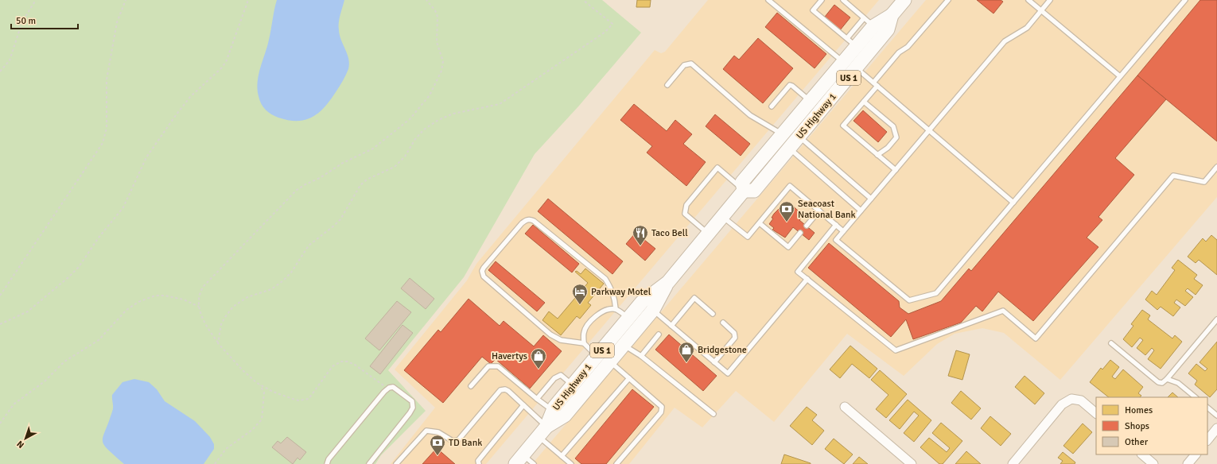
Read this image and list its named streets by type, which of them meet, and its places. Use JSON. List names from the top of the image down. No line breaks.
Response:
{"streets":{"main road":["US 1","US Highway 1"]},"places":{"bank":["Seacoast National Bank","TD Bank"],"restaurant":["Taco Bell"],"hotel":["Parkway Motel"],"shop":["Bridgestone","Havertys"]},"legend":["Homes","Shops","Other"],"scale_bar":"50 m","north":"bottom left"}
